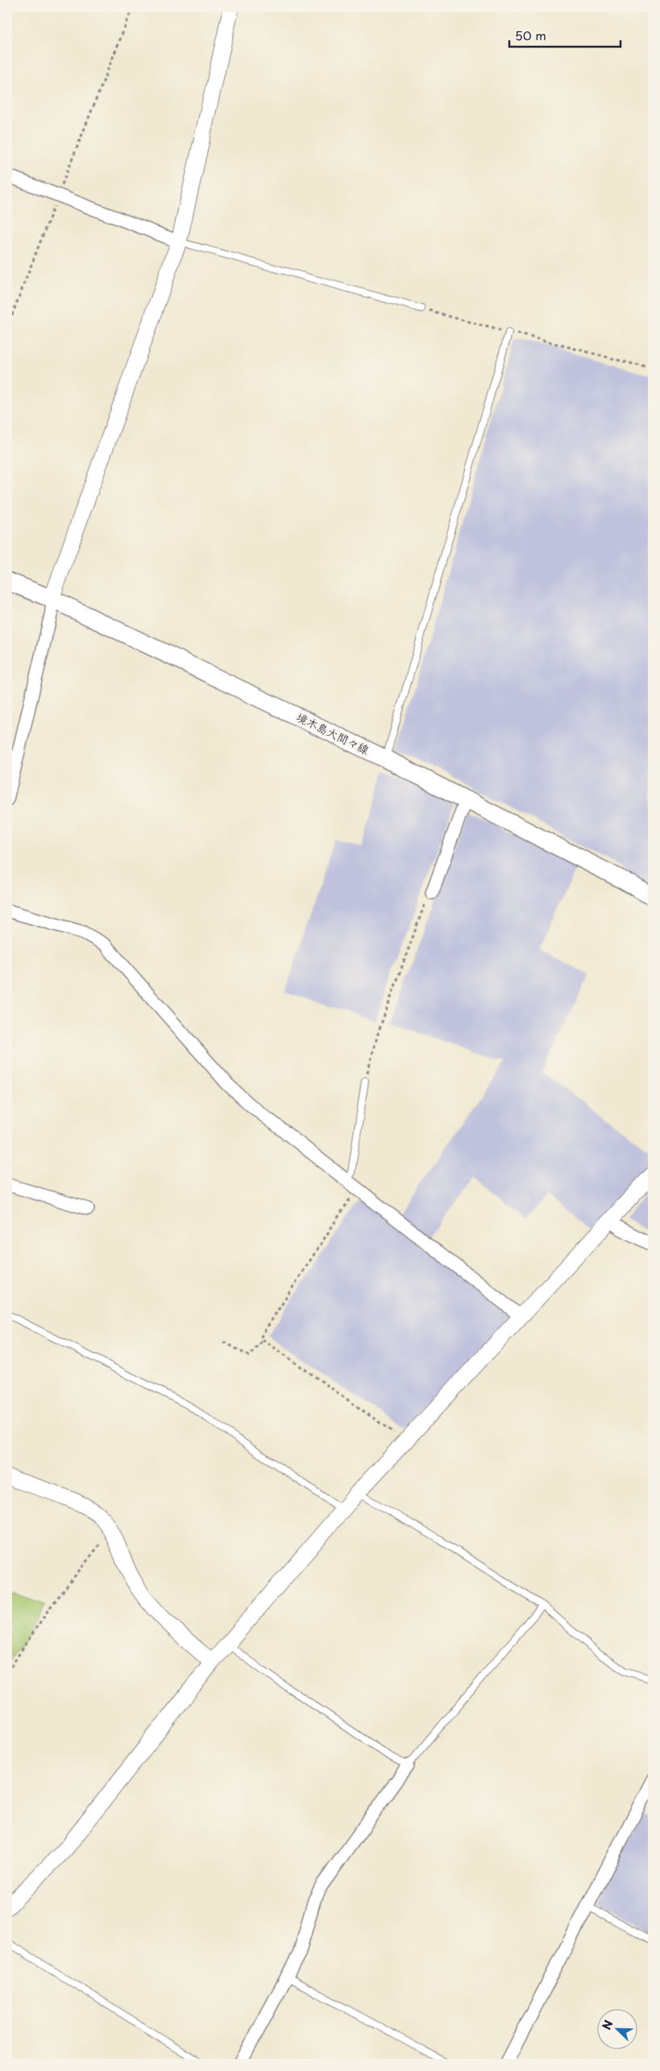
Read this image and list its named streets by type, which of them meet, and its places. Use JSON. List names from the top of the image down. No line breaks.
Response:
{"streets":{"main road":["境木島大間々線"]},"scale_bar":"50 m","north":"top left"}
